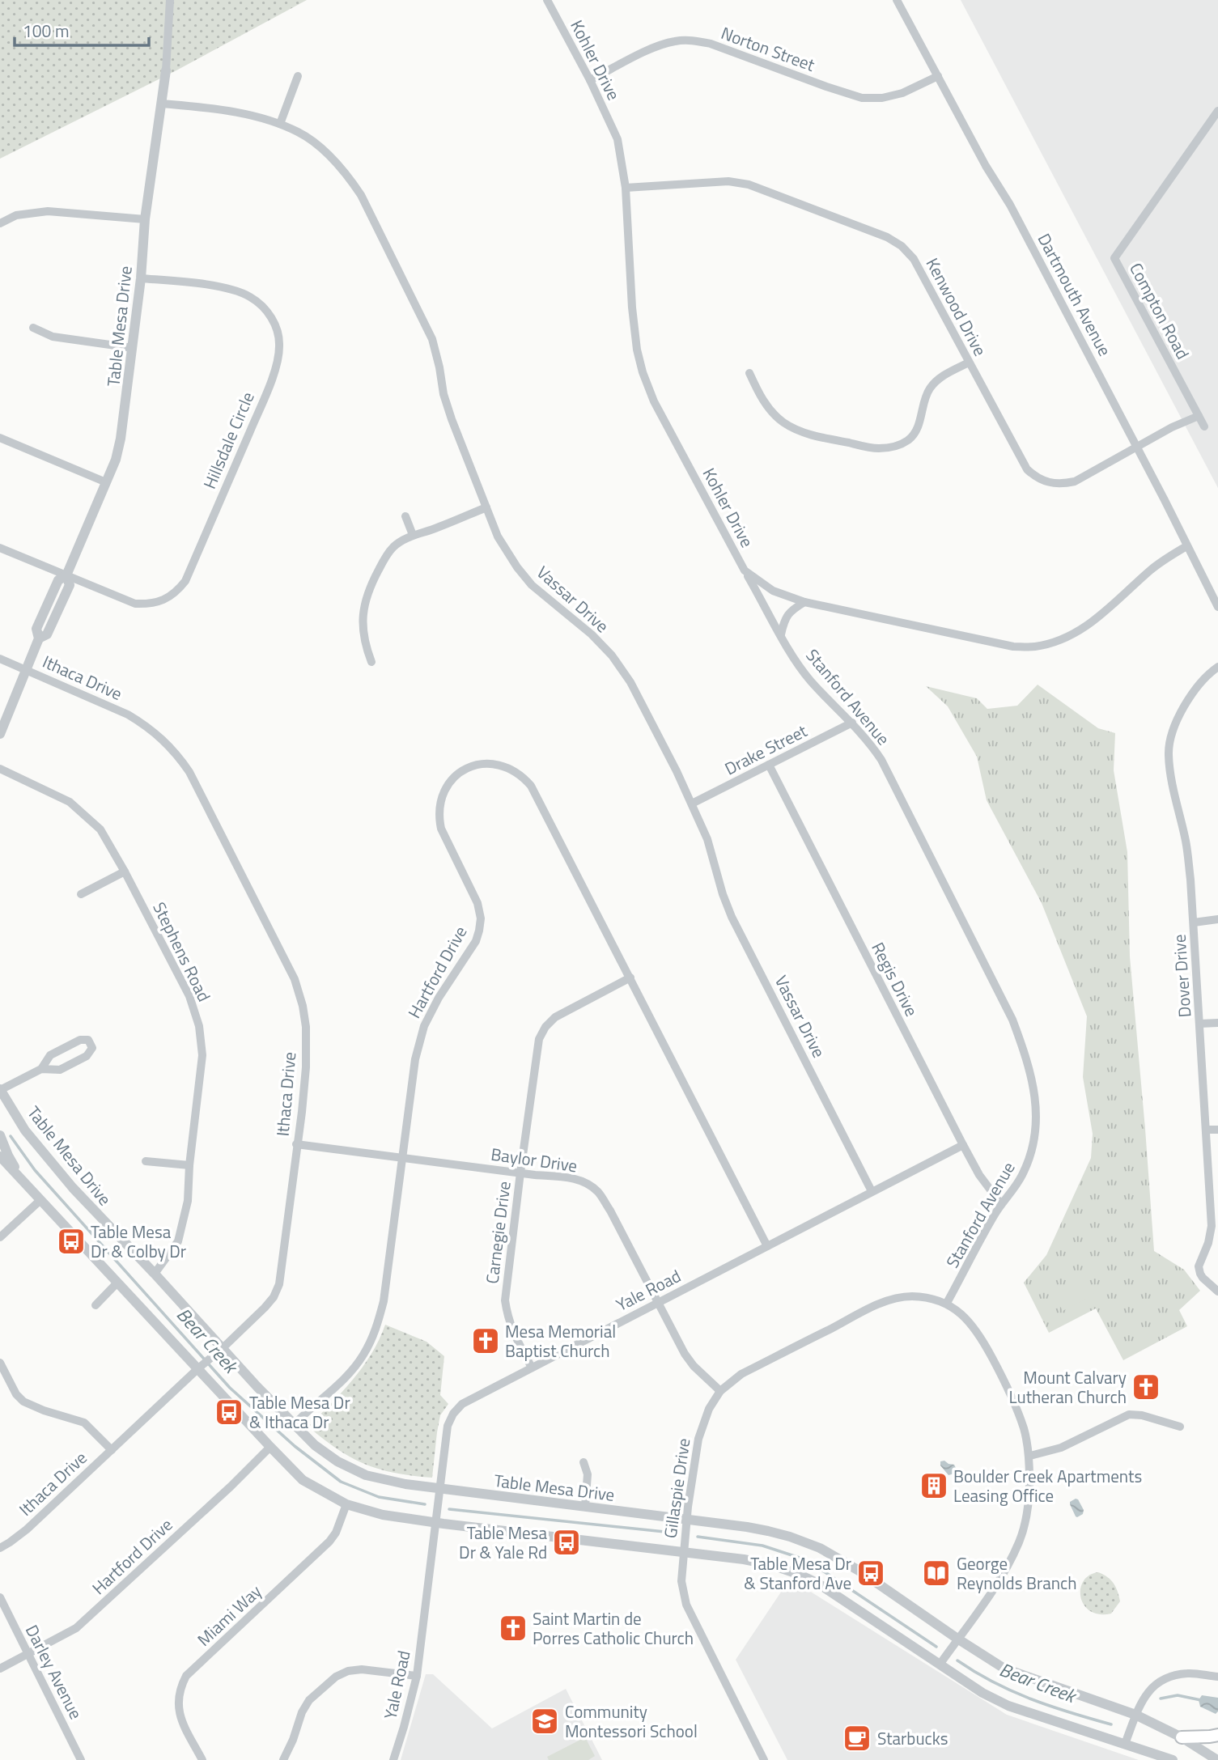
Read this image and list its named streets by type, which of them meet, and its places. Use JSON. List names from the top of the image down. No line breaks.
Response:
{"streets":{"street":["Norton Street","Kohler Drive","Dartmouth Avenue","Kenwood Drive","Compton Road","Table Mesa Drive","Hillsdale Circle","Vassar Drive","Ithaca Drive","Stanford Avenue","Drake Street","Stephens Road","Hartford Drive","Dover Drive","Regis Drive","Baylor Drive","Carnegie Drive","Yale Road","Gillaspie Drive","Miami Way","Darley Avenue"]},"crossings":[["Norton Street","Kohler Drive"],["Norton Street","Dartmouth Avenue"],["Kohler Drive","Dartmouth Avenue"],["Kohler Drive","Kenwood Drive"],["Kohler Drive","Stanford Avenue"],["Dartmouth Avenue","Kenwood Drive"],["Table Mesa Drive","Hillsdale Circle"],["Table Mesa Drive","Vassar Drive"],["Table Mesa Drive","Ithaca Drive"],["Table Mesa Drive","Stephens Road"],["Table Mesa Drive","Hartford Drive"],["Table Mesa Drive","Yale Road"],["Table Mesa Drive","Gillaspie Drive"],["Vassar Drive","Drake Street"],["Vassar Drive","Yale Road"],["Ithaca Drive","Baylor Drive"],["Stanford Avenue","Drake Street"],["Stanford Avenue","Regis Drive"],["Stanford Avenue","Gillaspie Drive"],["Drake Street","Regis Drive"],["Hartford Drive","Baylor Drive"],["Hartford Drive","Carnegie Drive"],["Hartford Drive","Yale Road"],["Hartford Drive","Darley Avenue"],["Regis Drive","Yale Road"],["Baylor Drive","Carnegie Drive"],["Baylor Drive","Yale Road"],["Baylor Drive","Gillaspie Drive"],["Carnegie Drive","Yale Road"]],"water":["Bear Creek"],"places":{"bus stop":["Table Mesa Dr & Colby Dr","Table Mesa Dr & Ithaca Dr","Table Mesa Dr & Yale Rd","Table Mesa Dr & Stanford Ave"],"church":["Mesa Memorial Baptist Church","Mount Calvary Lutheran Church","Saint Martin de Porres Catholic Church"],"building":["Boulder Creek Apartments Leasing Office"],"library":["George Reynolds Branch"],"school or university":["Community Montessori School"],"cafe":["Starbucks"]},"scale_bar":"100 m"}
